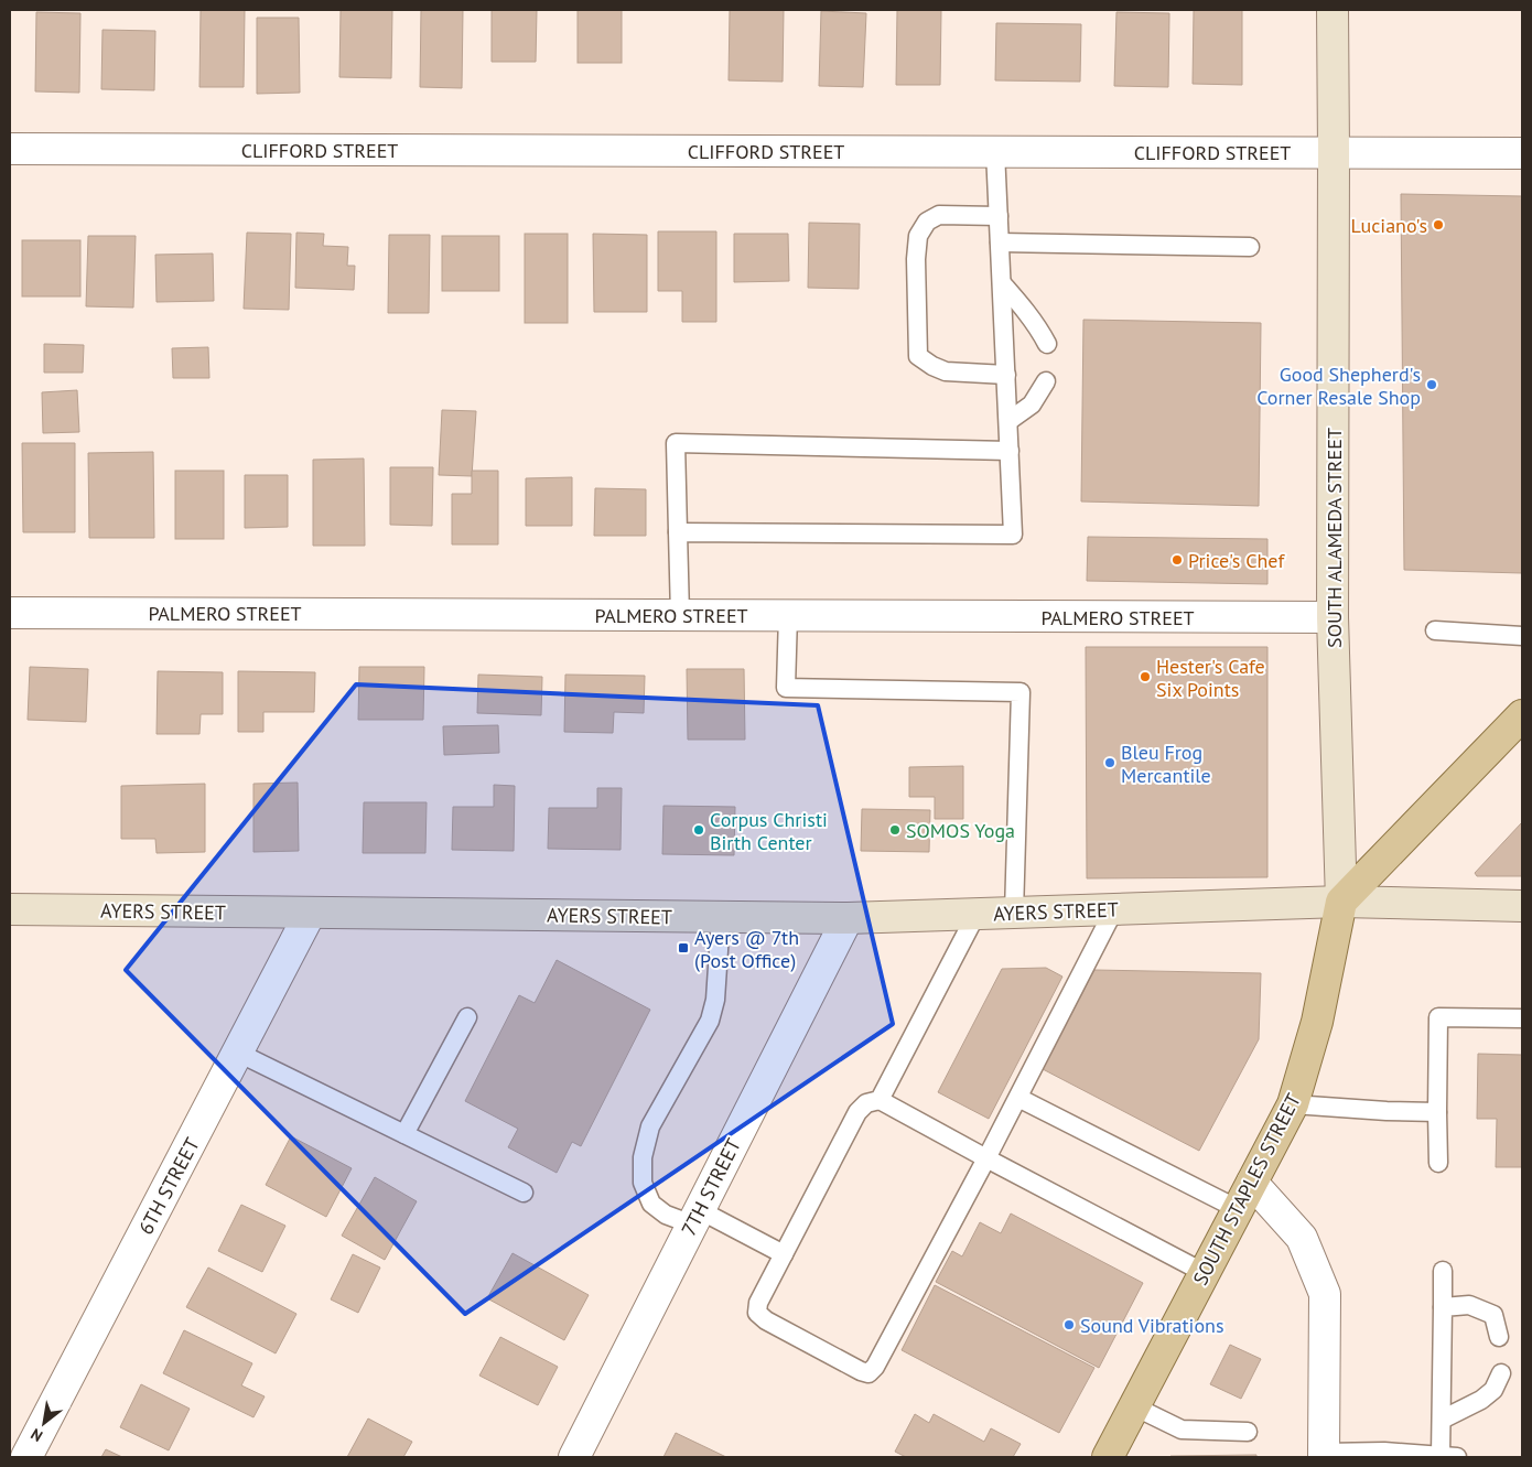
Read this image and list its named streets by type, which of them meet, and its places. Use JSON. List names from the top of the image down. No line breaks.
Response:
{"streets":{"main road":["SOUTH ALAMEDA STREET","AYERS STREET","SOUTH STAPLES STREET"],"street":["CLIFFORD STREET","PALMERO STREET","6TH STREET","7TH STREET"]},"crossings":[["CLIFFORD STREET","SOUTH ALAMEDA STREET"],["SOUTH ALAMEDA STREET","PALMERO STREET"],["SOUTH ALAMEDA STREET","AYERS STREET"],["SOUTH ALAMEDA STREET","SOUTH STAPLES STREET"],["AYERS STREET","6TH STREET"],["AYERS STREET","7TH STREET"],["AYERS STREET","SOUTH STAPLES STREET"]],"places":{"other":["Luciano's","Good Shepherd's Corner Resale Shop","Price's Chef","Hester's Cafe Six Points","Bleu Frog Mercantile","Corpus Christi Birth Center","SOMOS Yoga","Sound Vibrations"],"transit":["Ayers @ 7th (Post Office)"]},"north":"bottom left"}
